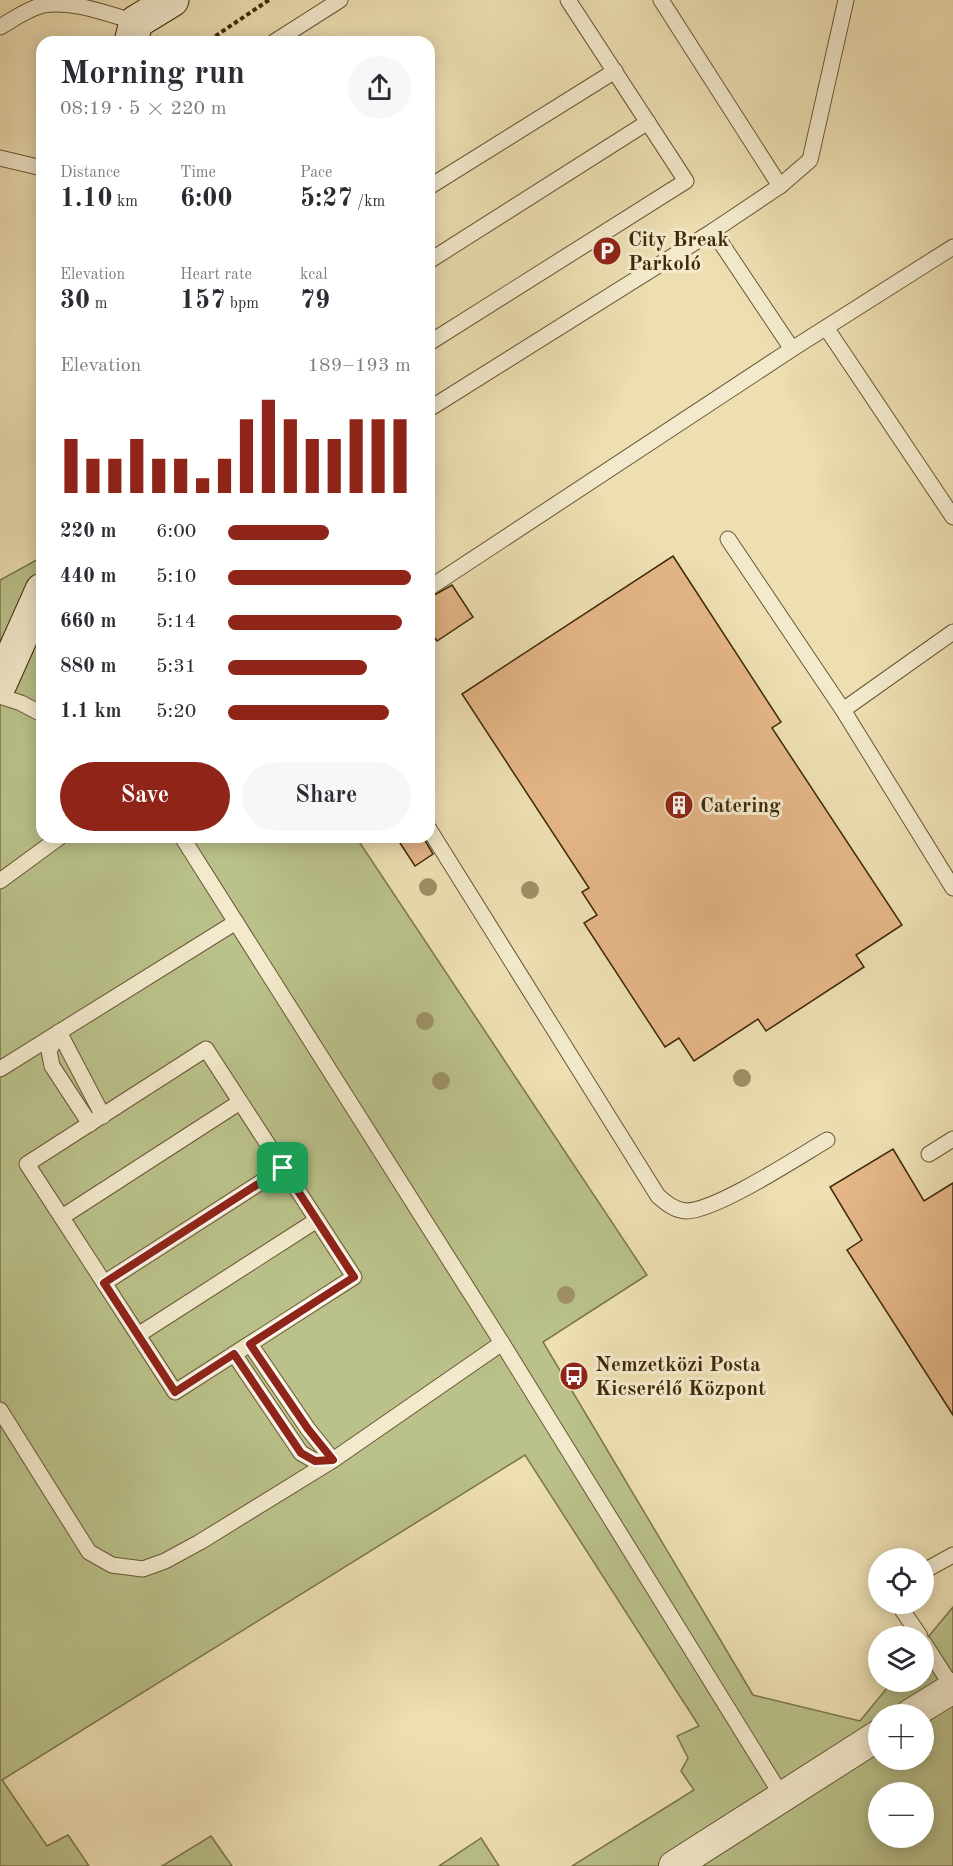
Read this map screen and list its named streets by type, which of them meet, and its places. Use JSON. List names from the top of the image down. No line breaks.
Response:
{"places":{"parking":["City Break Parkoló"],"building":["Catering"],"bus stop":["Nemzetközi Posta Kicserélő Központ"]},"page":{"heading":["Morning run","08:19 · 5 × 220 m"],"stats":[["Distance","1.10 km"],["Time","6:00"],["Pace","5:27 /km"],["Elevation","30 m"],["Heart rate","157 bpm"],["kcal","79"]],"chart":["Elevation","189–193 m"],"list":[{"name":"220 m","note":"6:00"},{"name":"440 m","note":"5:10"},{"name":"660 m","note":"5:14"},{"name":"880 m","note":"5:31"},{"name":"1.1 km","note":"5:20"}],"buttons":["Save","Share"],"map_buttons":["+","−"]}}
